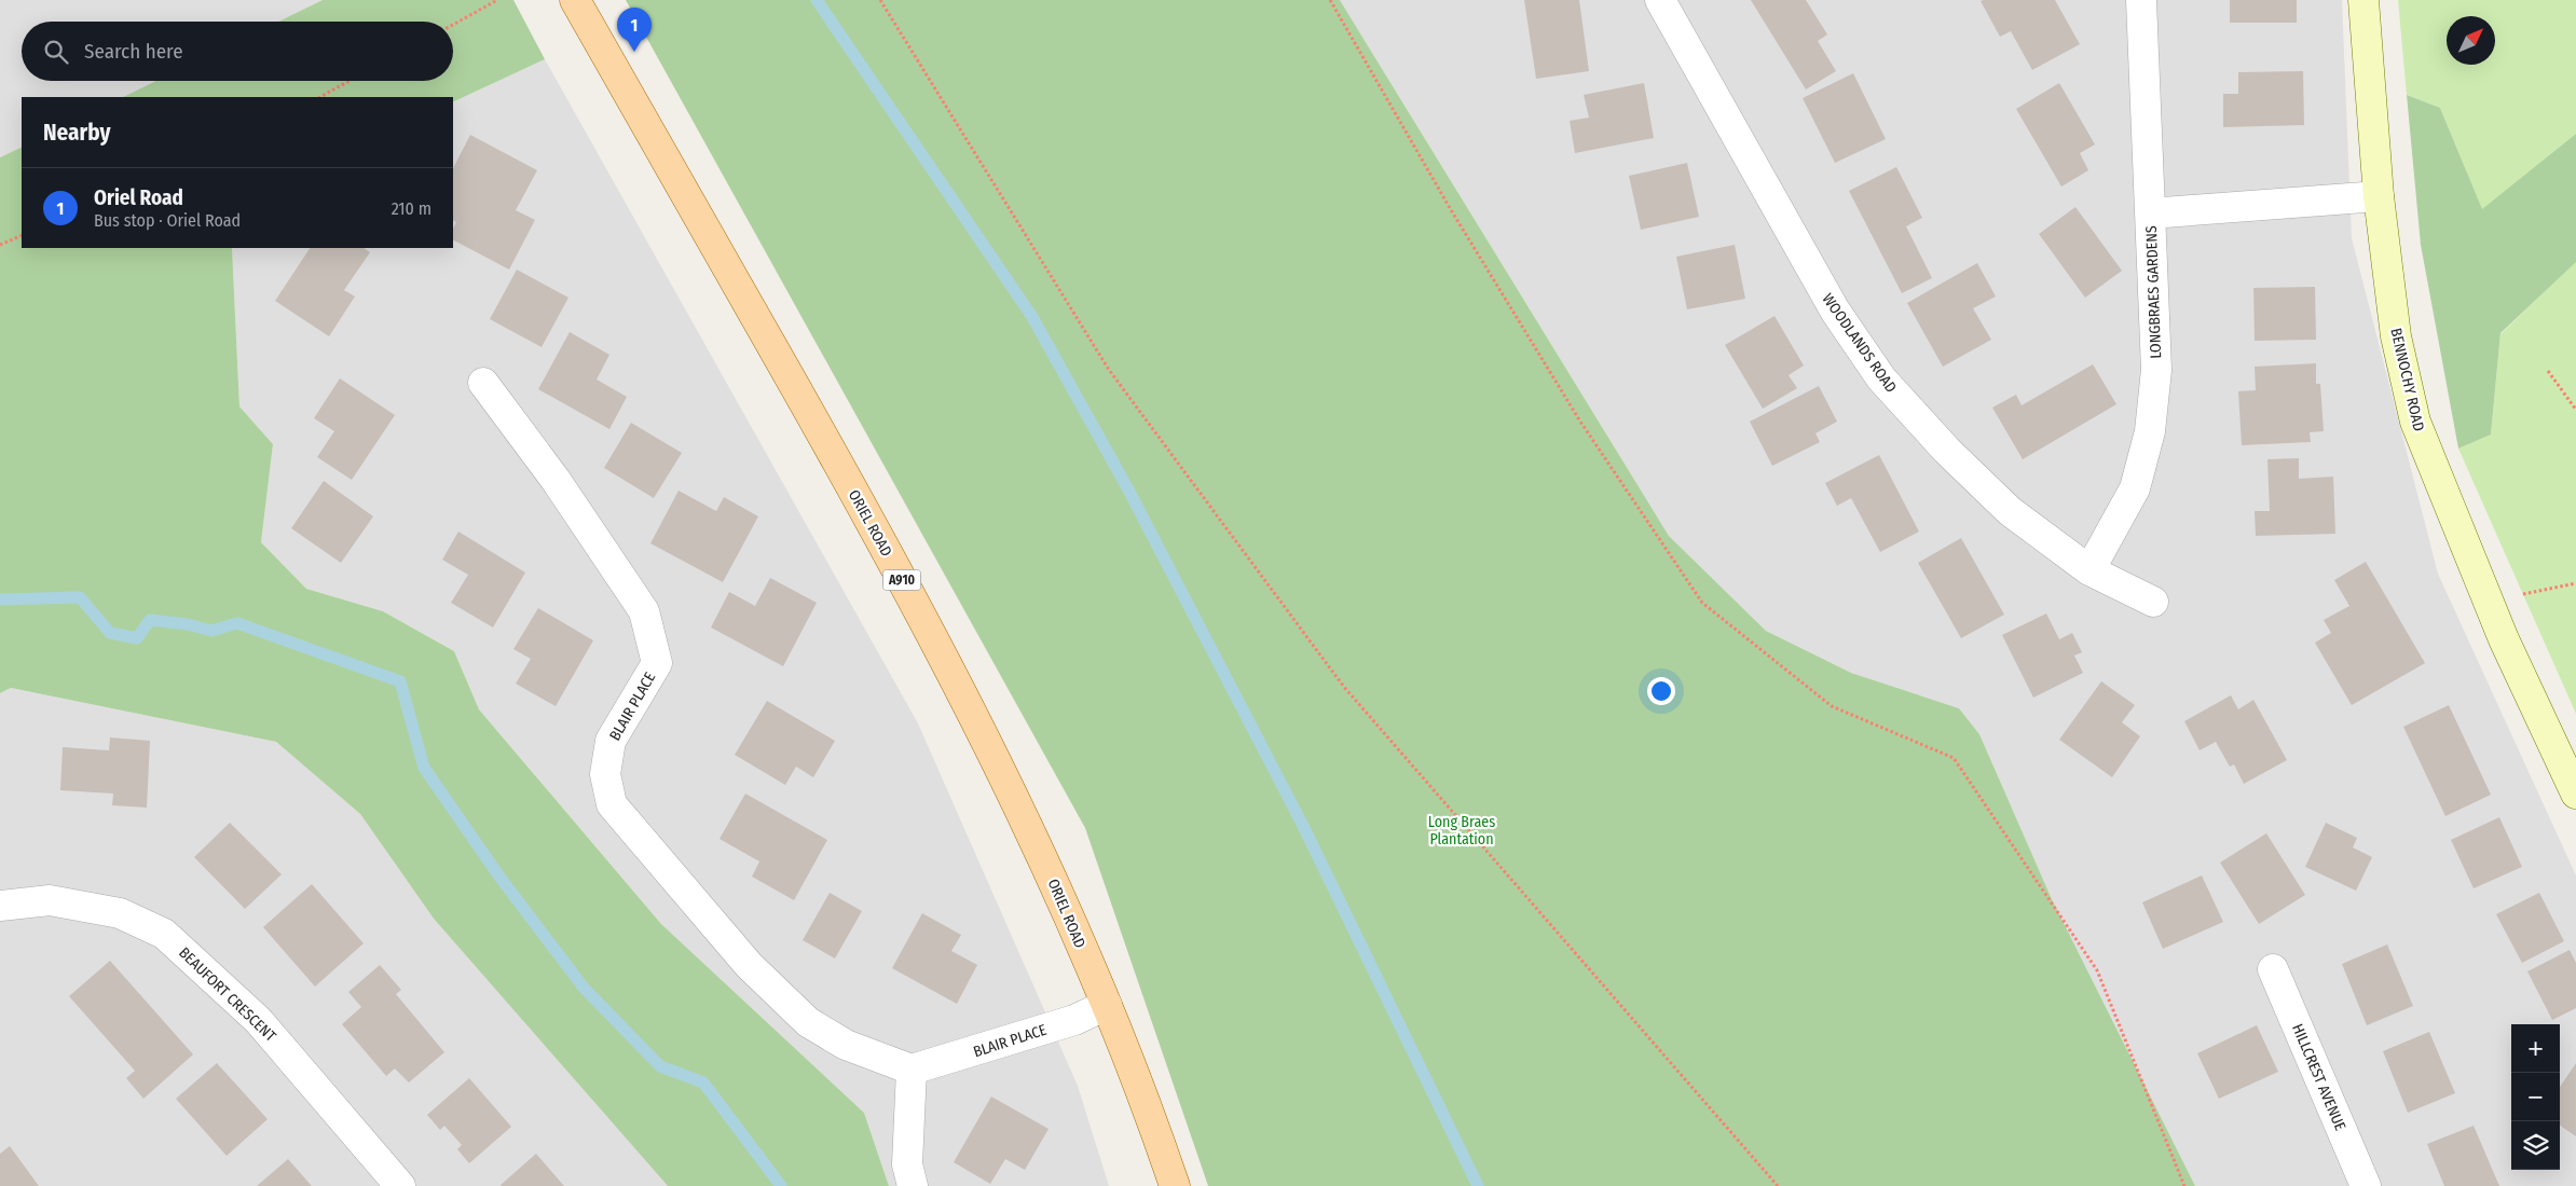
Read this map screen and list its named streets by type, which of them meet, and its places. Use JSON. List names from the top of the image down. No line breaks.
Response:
{"streets":{"main road":["ORIEL ROAD","A910"],"street":["LONGBRAES GARDENS","WOODLANDS ROAD","BENNOCHY ROAD","BLAIR PLACE","BEAUFORT CRESCENT","HILLCREST AVENUE"]},"crossings":[["LONGBRAES GARDENS","WOODLANDS ROAD"],["ORIEL ROAD","BLAIR PLACE"]],"parks":["Long Braes Plantation"],"north":"top right","page":{"pins":"1","search":"Search here","heading":"Nearby","list":[{"mark":"1","name":"Oriel Road","note":"Bus stop · Oriel Road","value":"210 m"}],"map_buttons":["+","−"]}}
